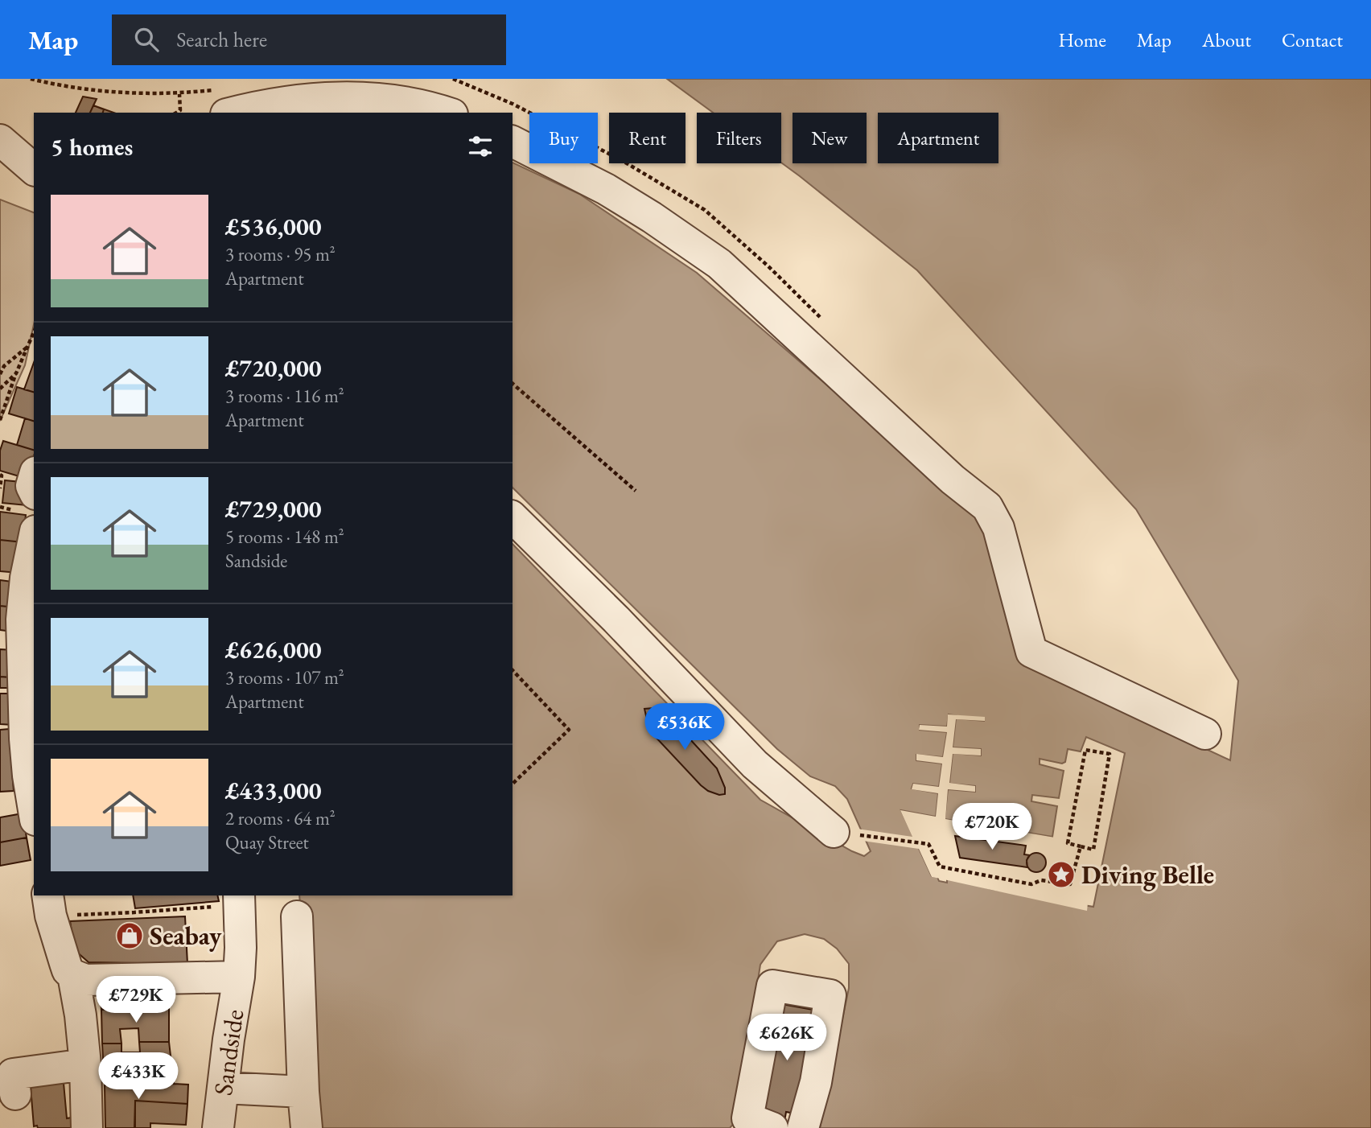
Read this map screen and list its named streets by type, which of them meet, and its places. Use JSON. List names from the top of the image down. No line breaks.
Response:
{"streets":{"street":["Sandside"]},"places":{"place":["Diving Belle"],"shop":["Seabay"]},"page":{"header":"Map","search":"Search here","nav":["Home","Map","About","Contact"],"chip":["Buy","Rent","Filters","New","Apartment"],"heading":"5 homes","list":[{"name":"£536,000","note":"3 rooms · 95 m² · Apartment"},{"name":"£720,000","note":"3 rooms · 116 m² · Apartment"},{"name":"£729,000","note":"5 rooms · 148 m² · Sandside"},{"name":"£626,000","note":"3 rooms · 107 m² · Apartment"},{"name":"£433,000","note":"2 rooms · 64 m² · Quay Street"}],"price":["£536K","£720K","£729K","£626K","£433K"]}}
